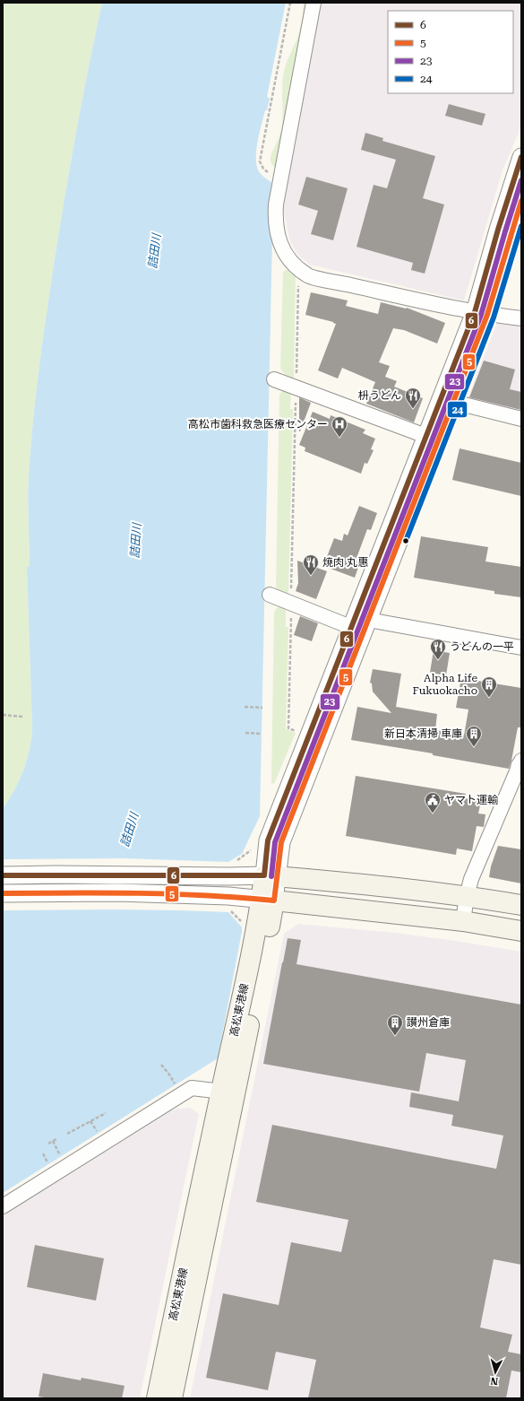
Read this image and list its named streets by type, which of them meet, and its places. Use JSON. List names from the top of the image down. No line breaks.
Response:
{"streets":{"main road":["高松東港線"]},"water":["詰田川"],"places":{"restaurant":["枡うどん","焼肉 丸惠","うどんの一平"],"hospital":["高松市歯科救急医療センター"],"building":["Alpha Life Fukuokacho","新日本清掃 車庫","讃州倉庫"],"public building":["ヤマト運輸"]},"lines":["transit line 6","transit line 23","transit line 5","transit line 24"],"legend":["6","5","23","24"],"north":"bottom"}
